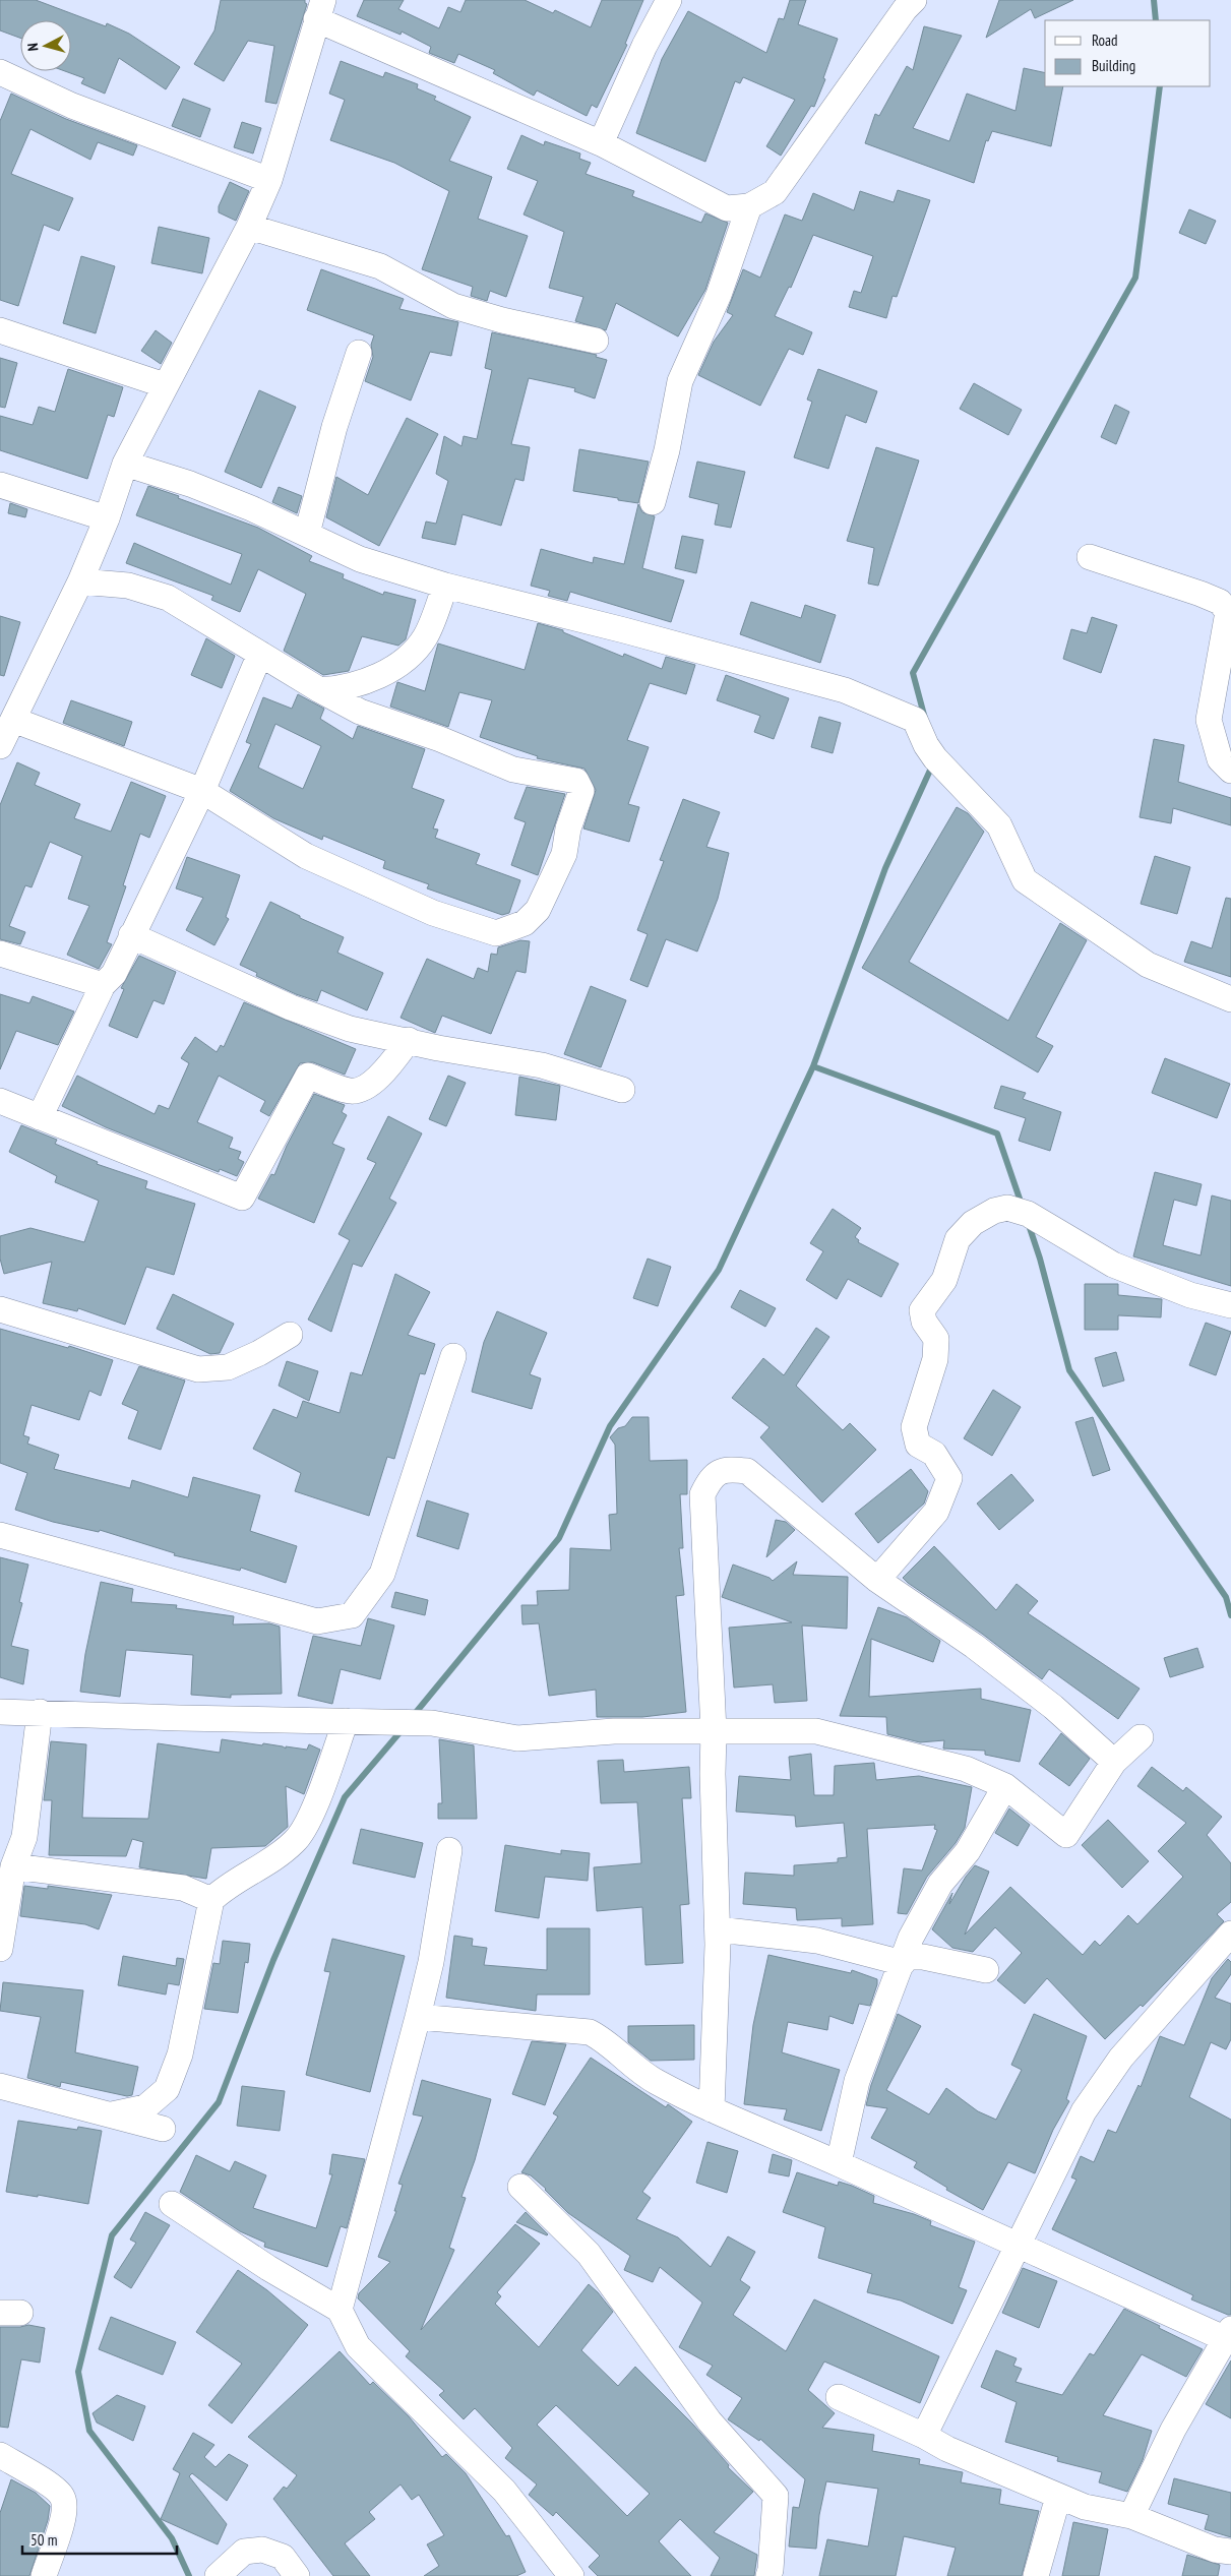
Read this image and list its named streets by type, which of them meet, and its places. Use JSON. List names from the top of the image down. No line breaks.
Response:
{"legend":["Road","Building"],"scale_bar":"50 m","north":"left"}
